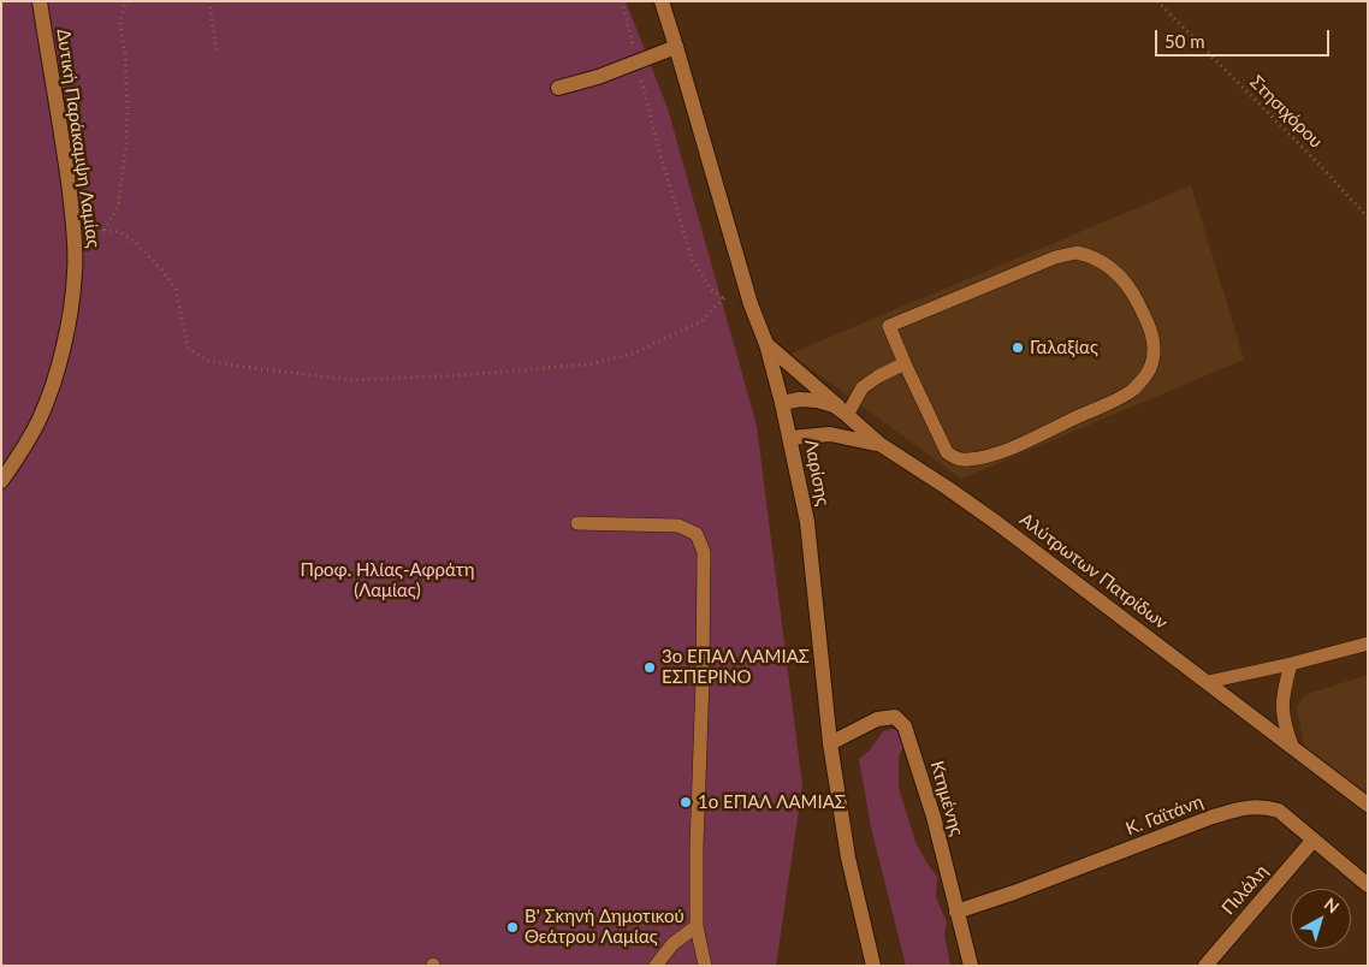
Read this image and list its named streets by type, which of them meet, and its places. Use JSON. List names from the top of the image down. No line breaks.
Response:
{"streets":{"street":["Δυτική Παράκαμψη Λαμίας","Λαρίσης","Αλύτρωτων Πατρίδων","Κτημένης","Κ. Γαϊτάνη","Πιλάλη"],"path":["Στησιχόρου"]},"crossings":[["Λαρίσης","Αλύτρωτων Πατρίδων"],["Λαρίσης","Κτημένης"],["Κτημένης","Κ. Γαϊτάνη"],["Κ. Γαϊτάνη","Πιλάλη"]],"parks":["Προφ. Ηλίας-Αφράτη (Λαμίας)"],"places":["Γαλαξίας","3ο ΕΠΑΛ ΛΑΜΙΑΣ ΕΣΠΕΡΙΝΟ","1ο ΕΠΑΛ ΛΑΜΙΑΣ","Β' Σκηνή Δημοτικού Θεάτρου Λαμίας"],"scale_bar":"50 m","north":"top right"}
